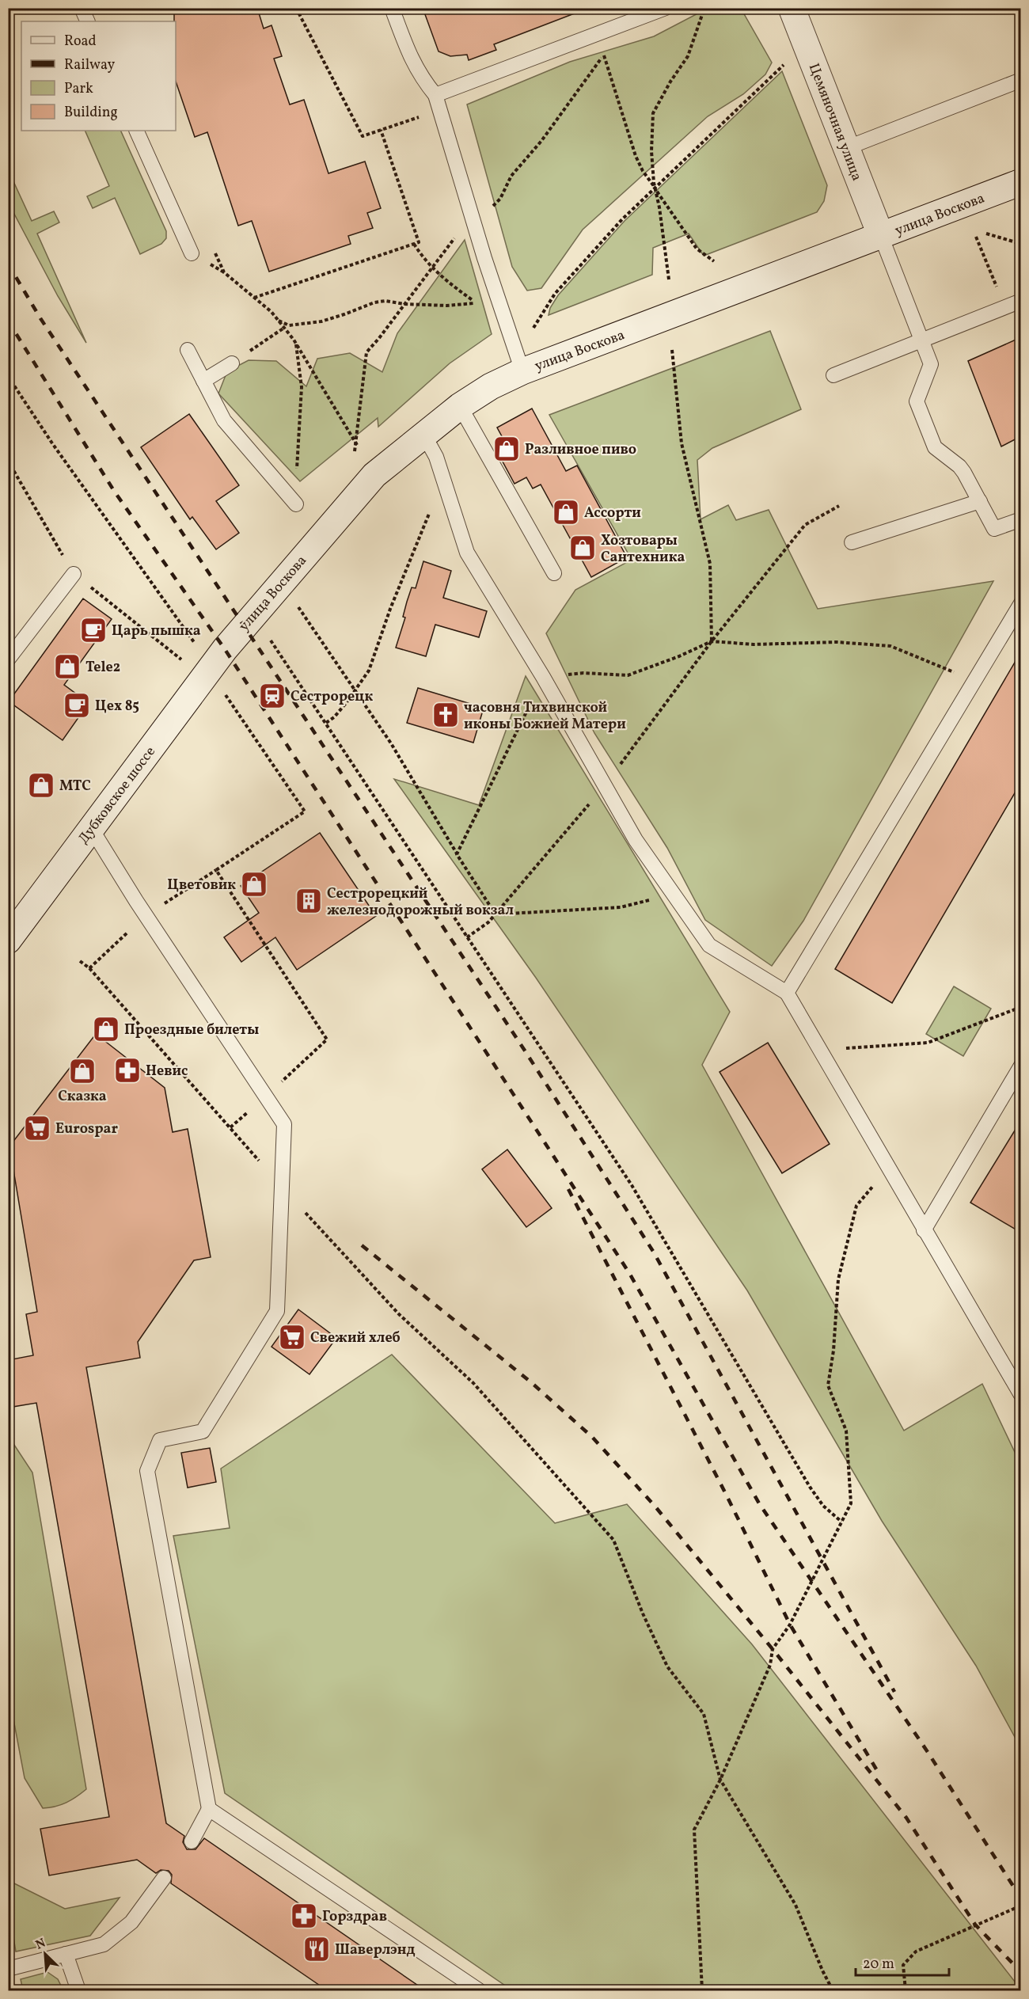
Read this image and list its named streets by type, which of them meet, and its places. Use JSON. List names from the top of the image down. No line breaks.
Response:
{"streets":{"main road":["Цемяночная улица","улица Воскова","Дубковское шоссе"]},"crossings":[["Цемяночная улица","улица Воскова"],["улица Воскова","Дубковское шоссе"]],"places":{"shop":["Разливное пиво","Ассорти","Хозтовары Сантехника","Tele2","МТС","Цветовик","Проездные билеты","Сказка"],"cafe":["Царь пышка","Цех 85"],"station":["Сестрорецк"],"church":["часовня Тихвинской иконы Божией Матери"],"building":["Сестрорецкий железнодорожный вокзал"],"pharmacy":["Невис","Горздрав"],"supermarket":["Eurospar","Свежий хлеб"],"restaurant":["Шаверлэнд"]},"legend":["Road","Railway","Park","Building"],"scale_bar":"20 m","north":"top left"}
